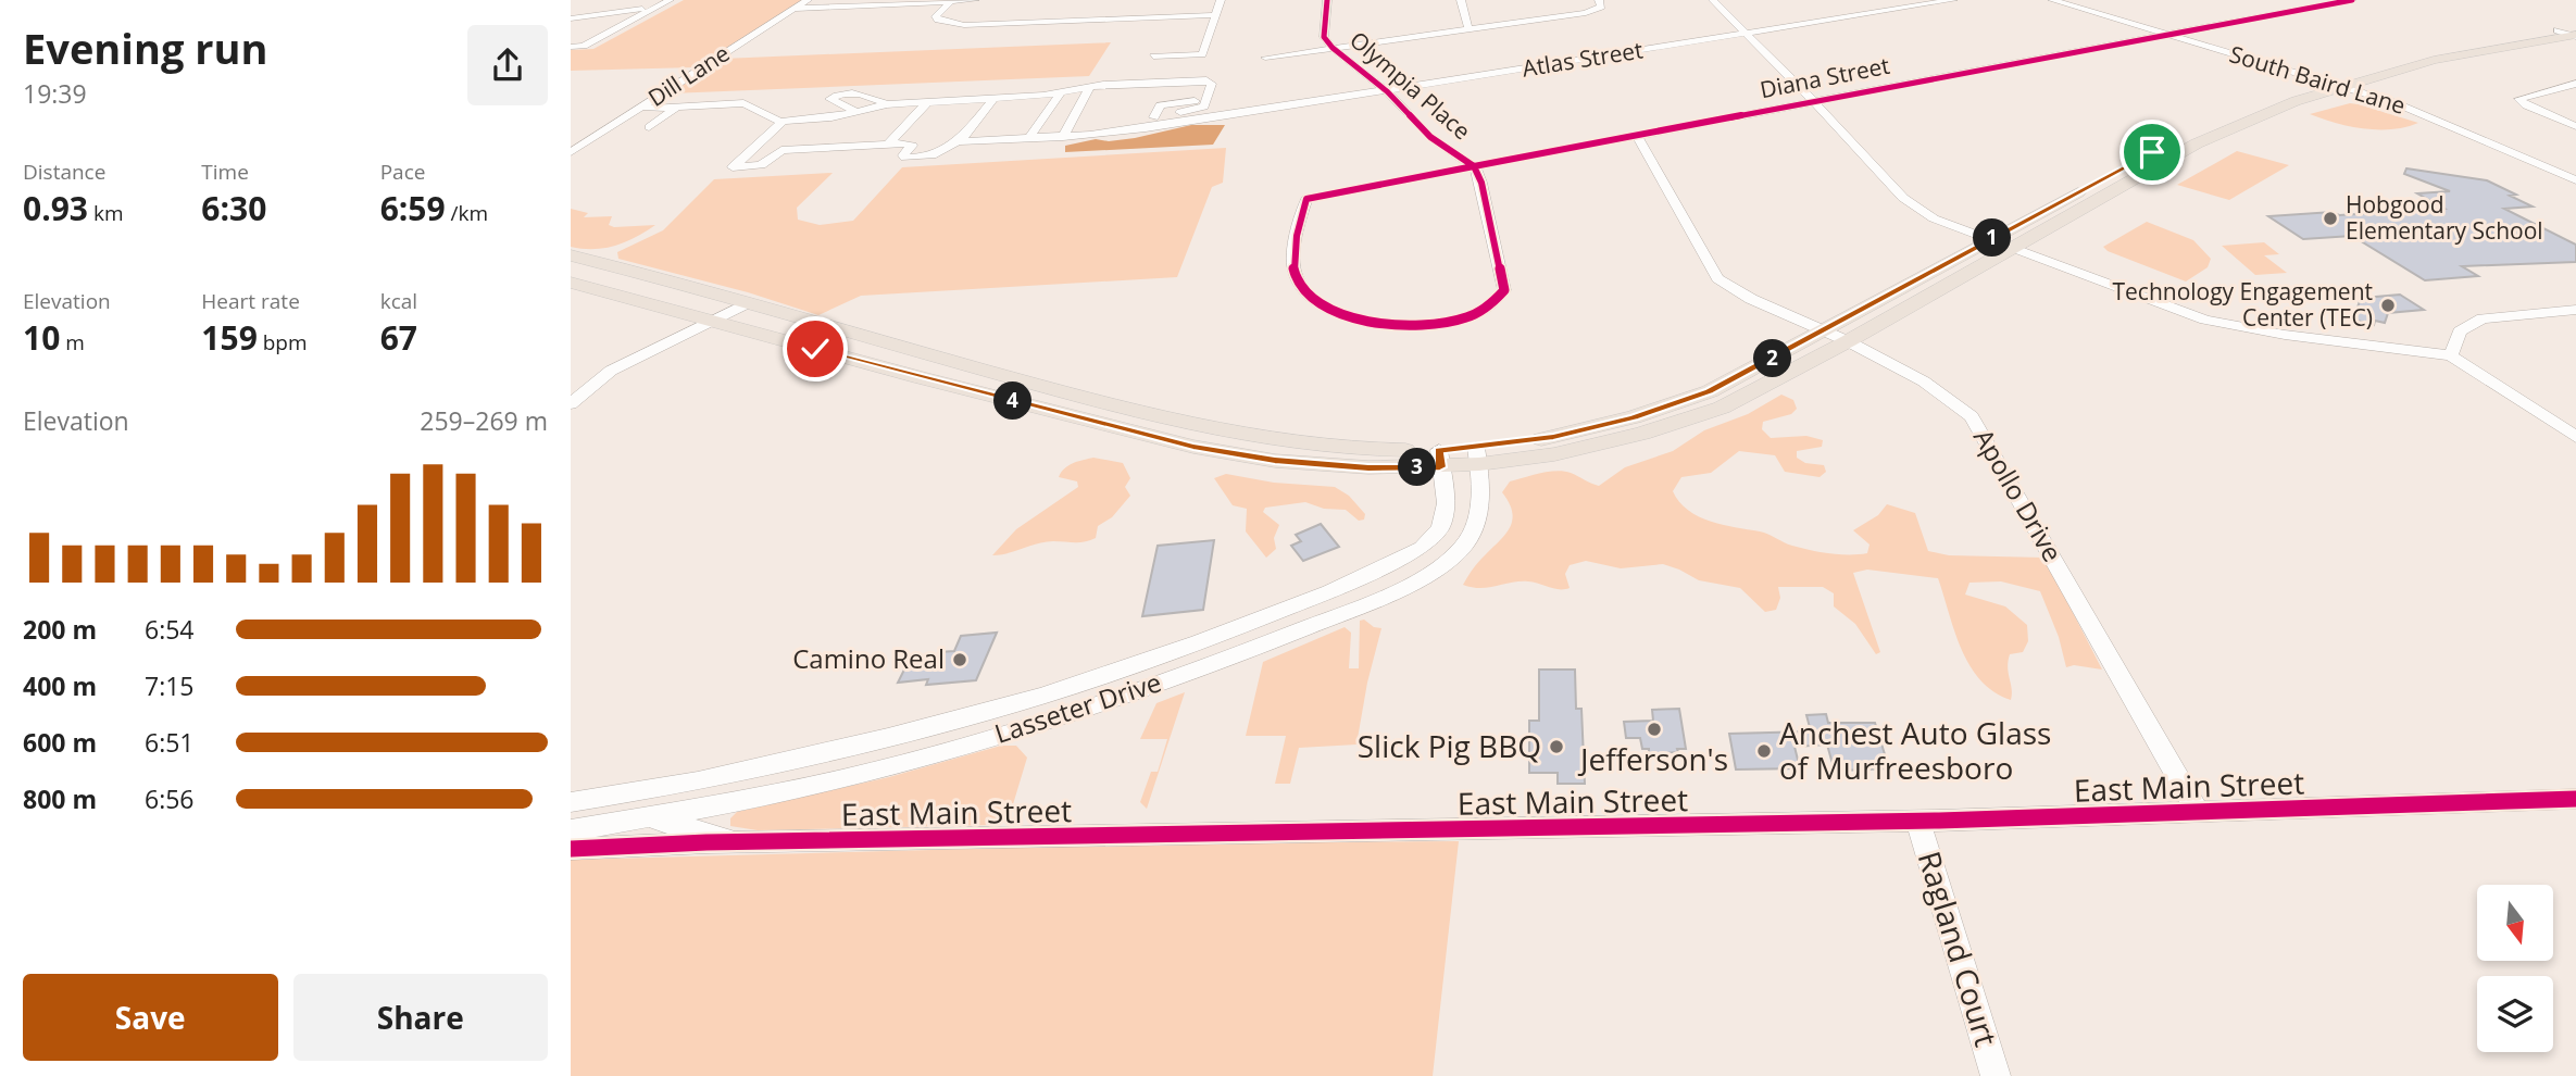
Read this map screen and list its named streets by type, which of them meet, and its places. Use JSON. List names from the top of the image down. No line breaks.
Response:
{"streets":{"street":["Atlas Street","Dill Lane","Diana Street","South Baird Lane","Olympia Place","Apollo Drive","Lasseter Drive","East Main Street","Ragland Court"]},"crossings":[["Atlas Street","Olympia Place"],["Diana Street","South Baird Lane"],["Diana Street","Olympia Place"],["Diana Street","Apollo Drive"],["Apollo Drive","East Main Street"],["East Main Street","Ragland Court"]],"places":["Hobgood Elementary School","Technology Engagement Center (TEC)","Camino Real","Jefferson's","Slick Pig BBQ","Anchest Auto Glass of Murfreesboro"],"north":"bottom","page":{"heading":["Evening run","19:39"],"stats":[["Distance","0.93 km"],["Time","6:30"],["Pace","6:59 /km"],["Elevation","10 m"],["Heart rate","159 bpm"],["kcal","67"]],"pins":["1","2","4","3"],"chart":["Elevation","259–269 m"],"list":[{"name":"200 m","note":"6:54"},{"name":"400 m","note":"7:15"},{"name":"600 m","note":"6:51"},{"name":"800 m","note":"6:56"}],"buttons":["Save","Share"]}}
